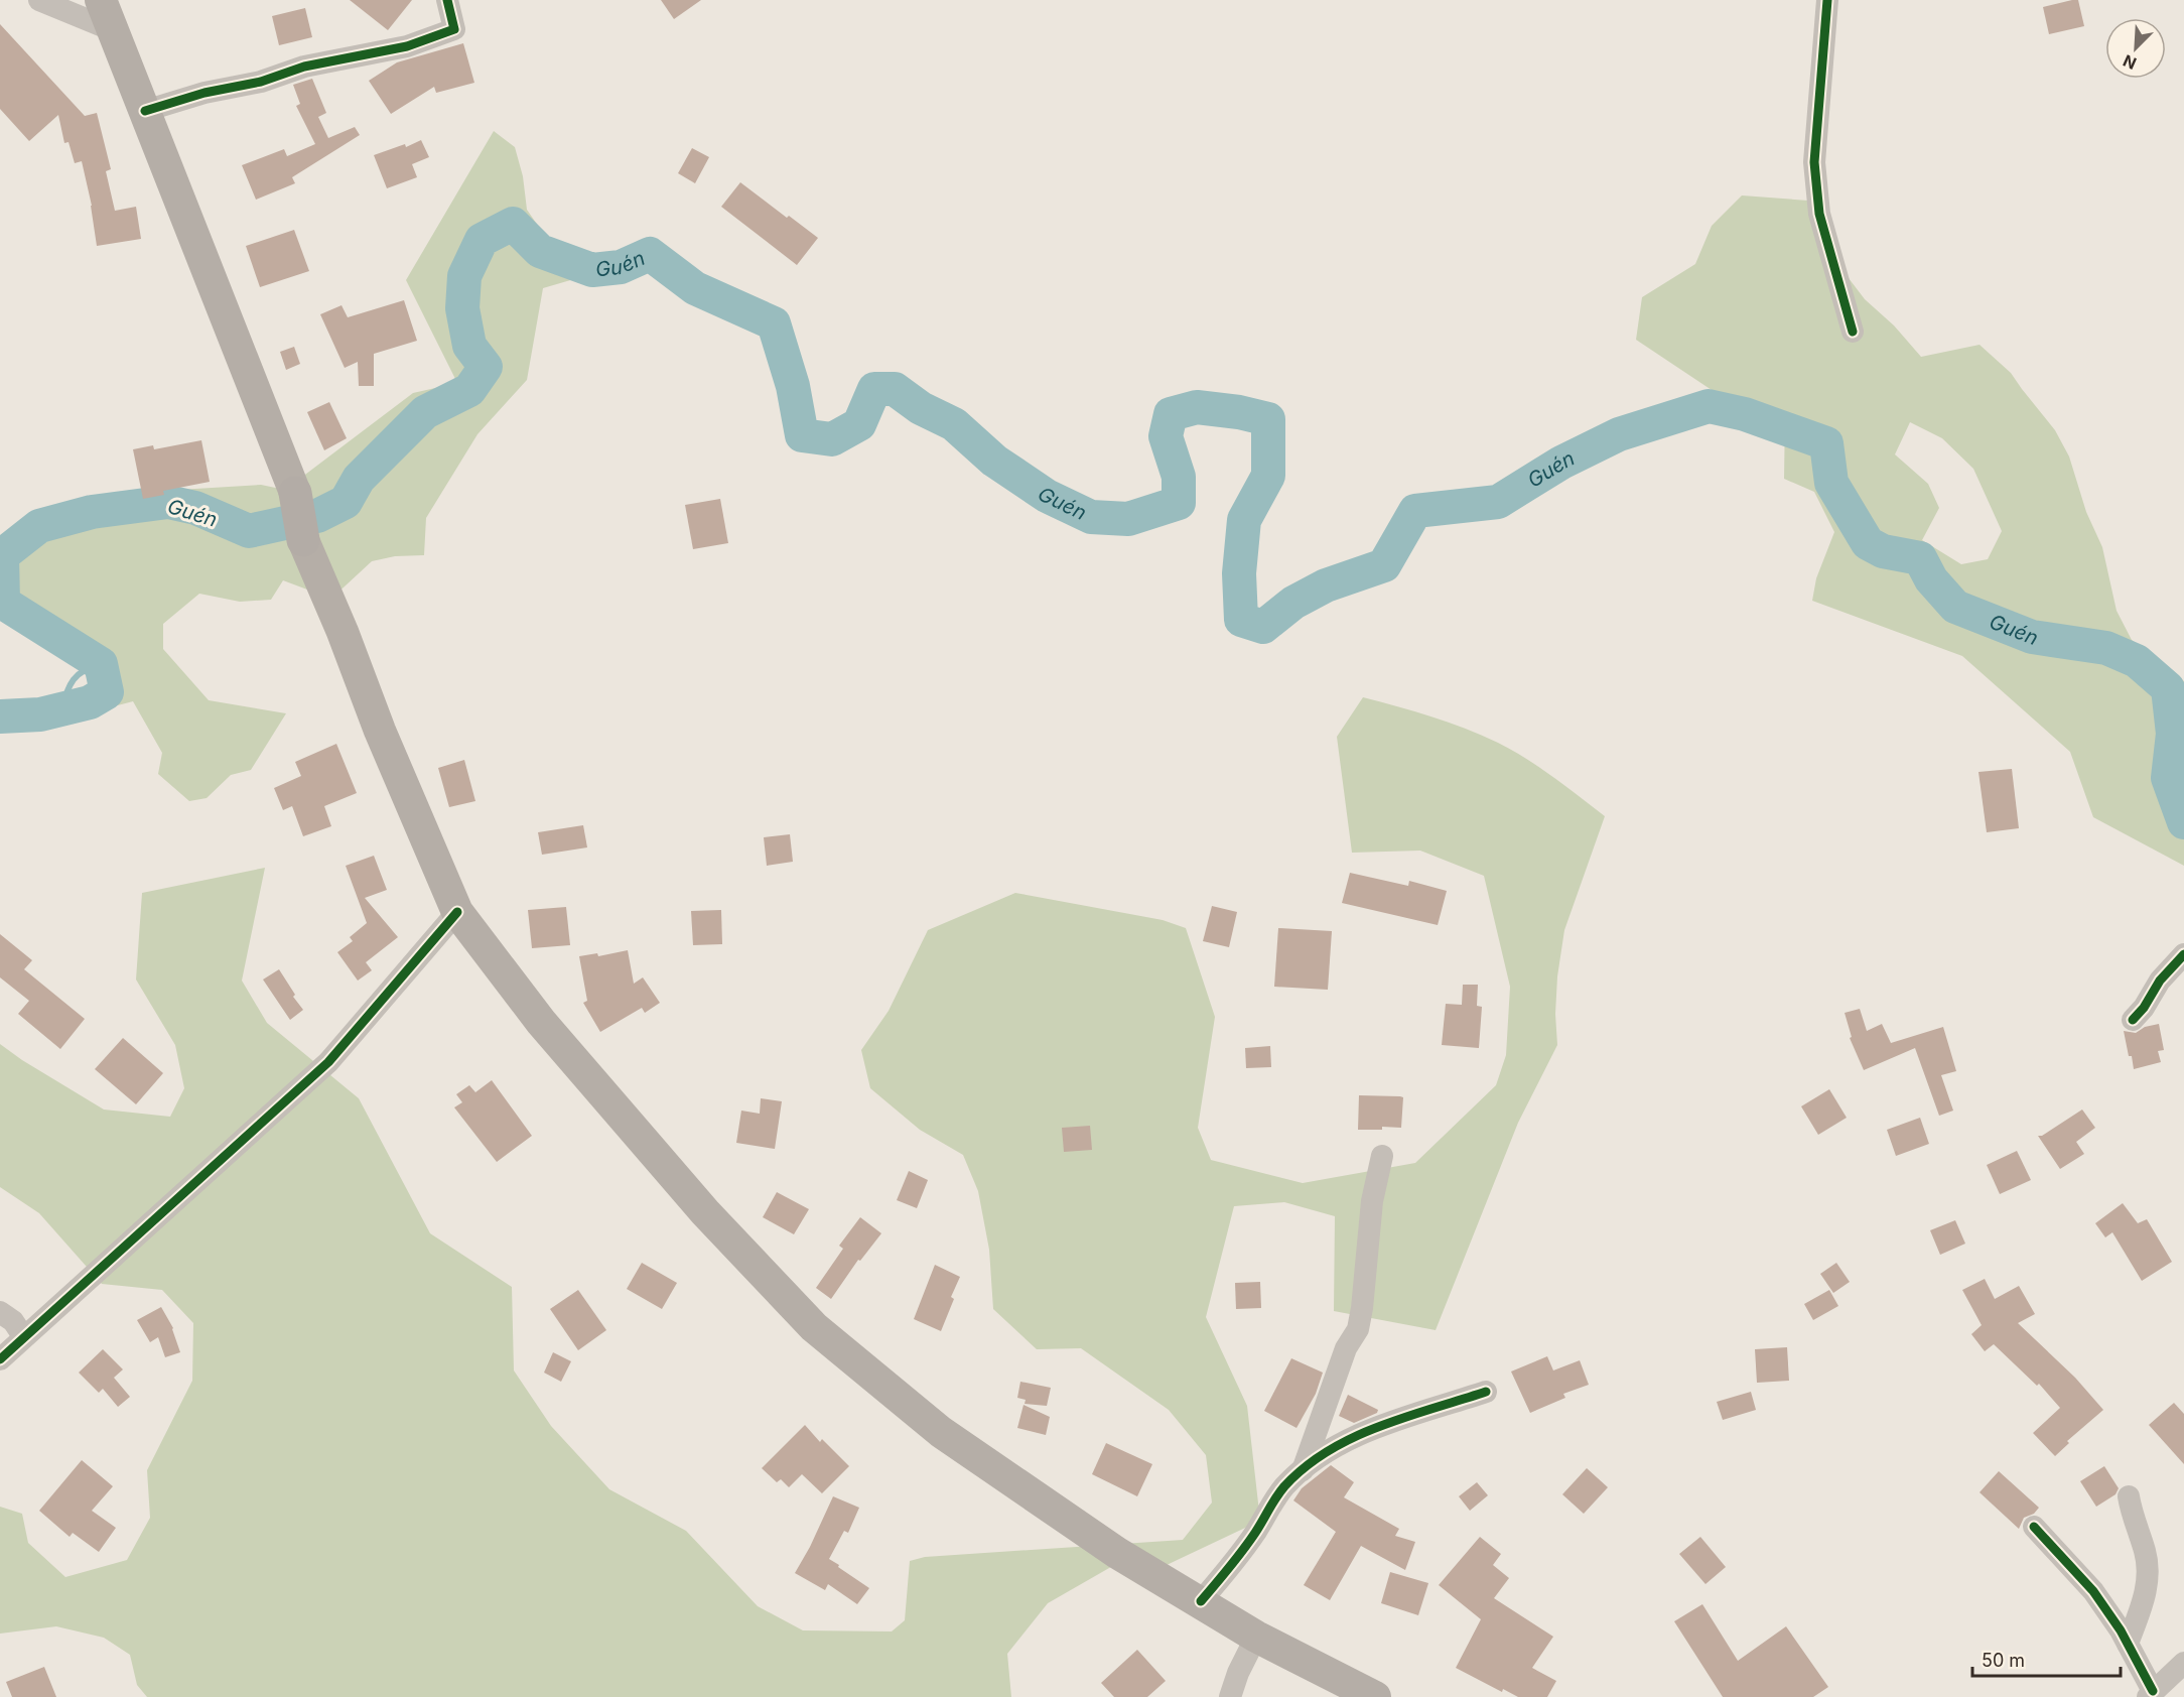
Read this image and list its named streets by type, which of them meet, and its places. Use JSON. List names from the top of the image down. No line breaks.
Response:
{"water":["Guén"],"scale_bar":"50 m","north":"bottom left"}
